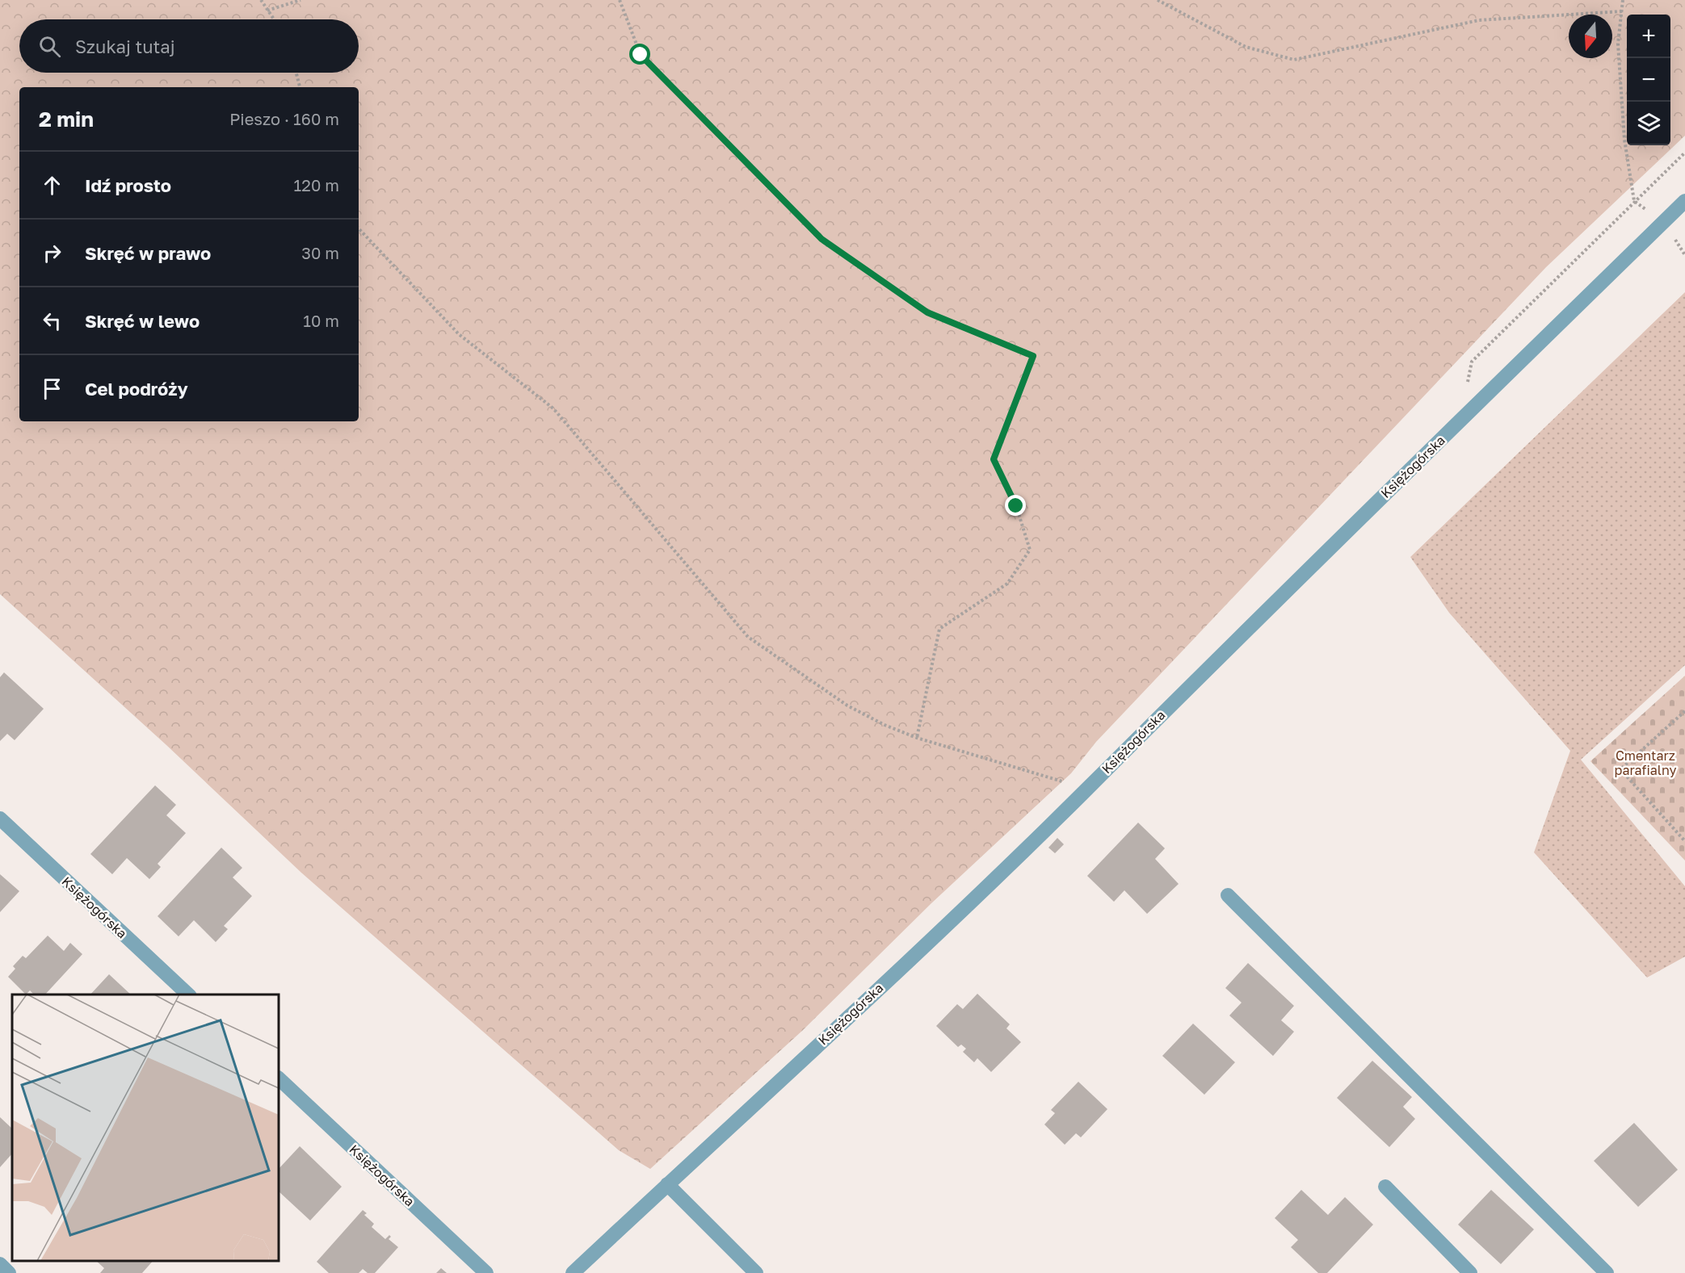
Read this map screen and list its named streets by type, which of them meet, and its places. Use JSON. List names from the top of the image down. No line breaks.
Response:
{"streets":{"street":["Księżogórska"]},"parks":["Cmentarz parafialny"],"north":"bottom","page":{"map_buttons":["+","−"],"search":"Szukaj tutaj","heading":["2 min","Pieszo · 160 m"],"list":[["Idź prosto","120 m"],["Skręć w prawo","30 m"],["Skręć w lewo","10 m"],"Cel podróży"]}}
